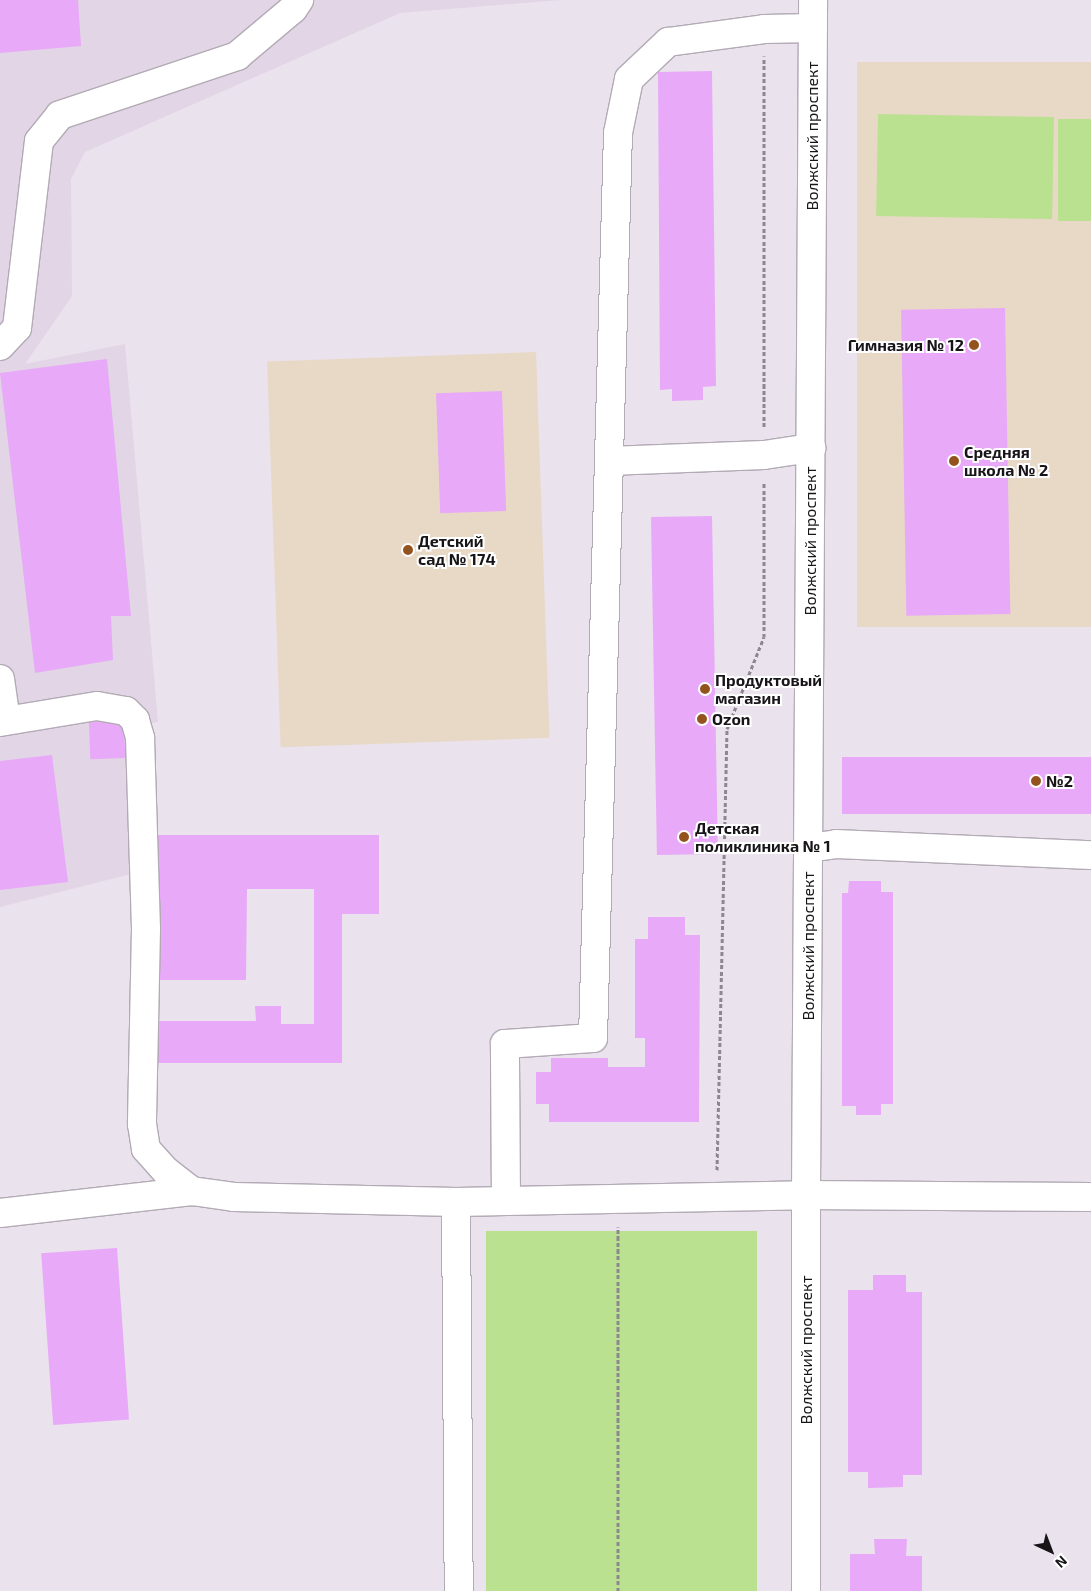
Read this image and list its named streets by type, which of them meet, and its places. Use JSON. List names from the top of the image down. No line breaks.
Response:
{"streets":{"street":["Волжский проспект"]},"places":["Гимназия № 12","Средняя школа № 2","Детский сад № 174","Продуктовый магазин","Ozon","№2","Детская поликлиника № 1"],"north":"bottom right"}
